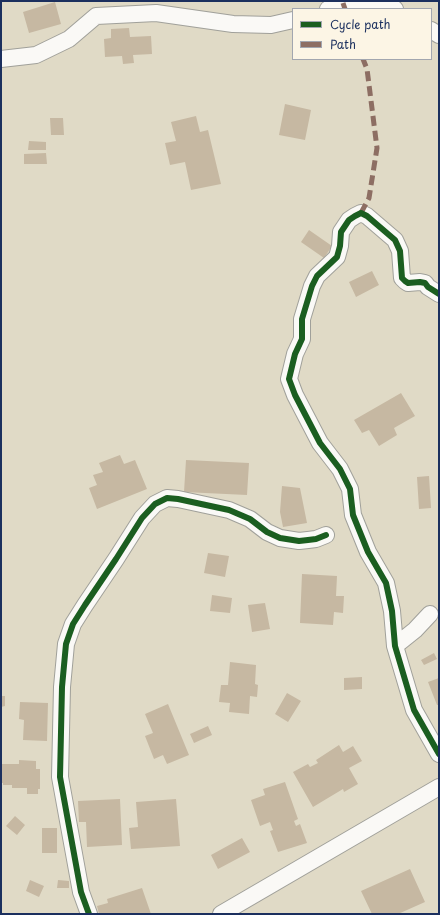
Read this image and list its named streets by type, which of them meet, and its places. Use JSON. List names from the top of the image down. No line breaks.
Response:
{"legend":["Cycle path","Path"]}
